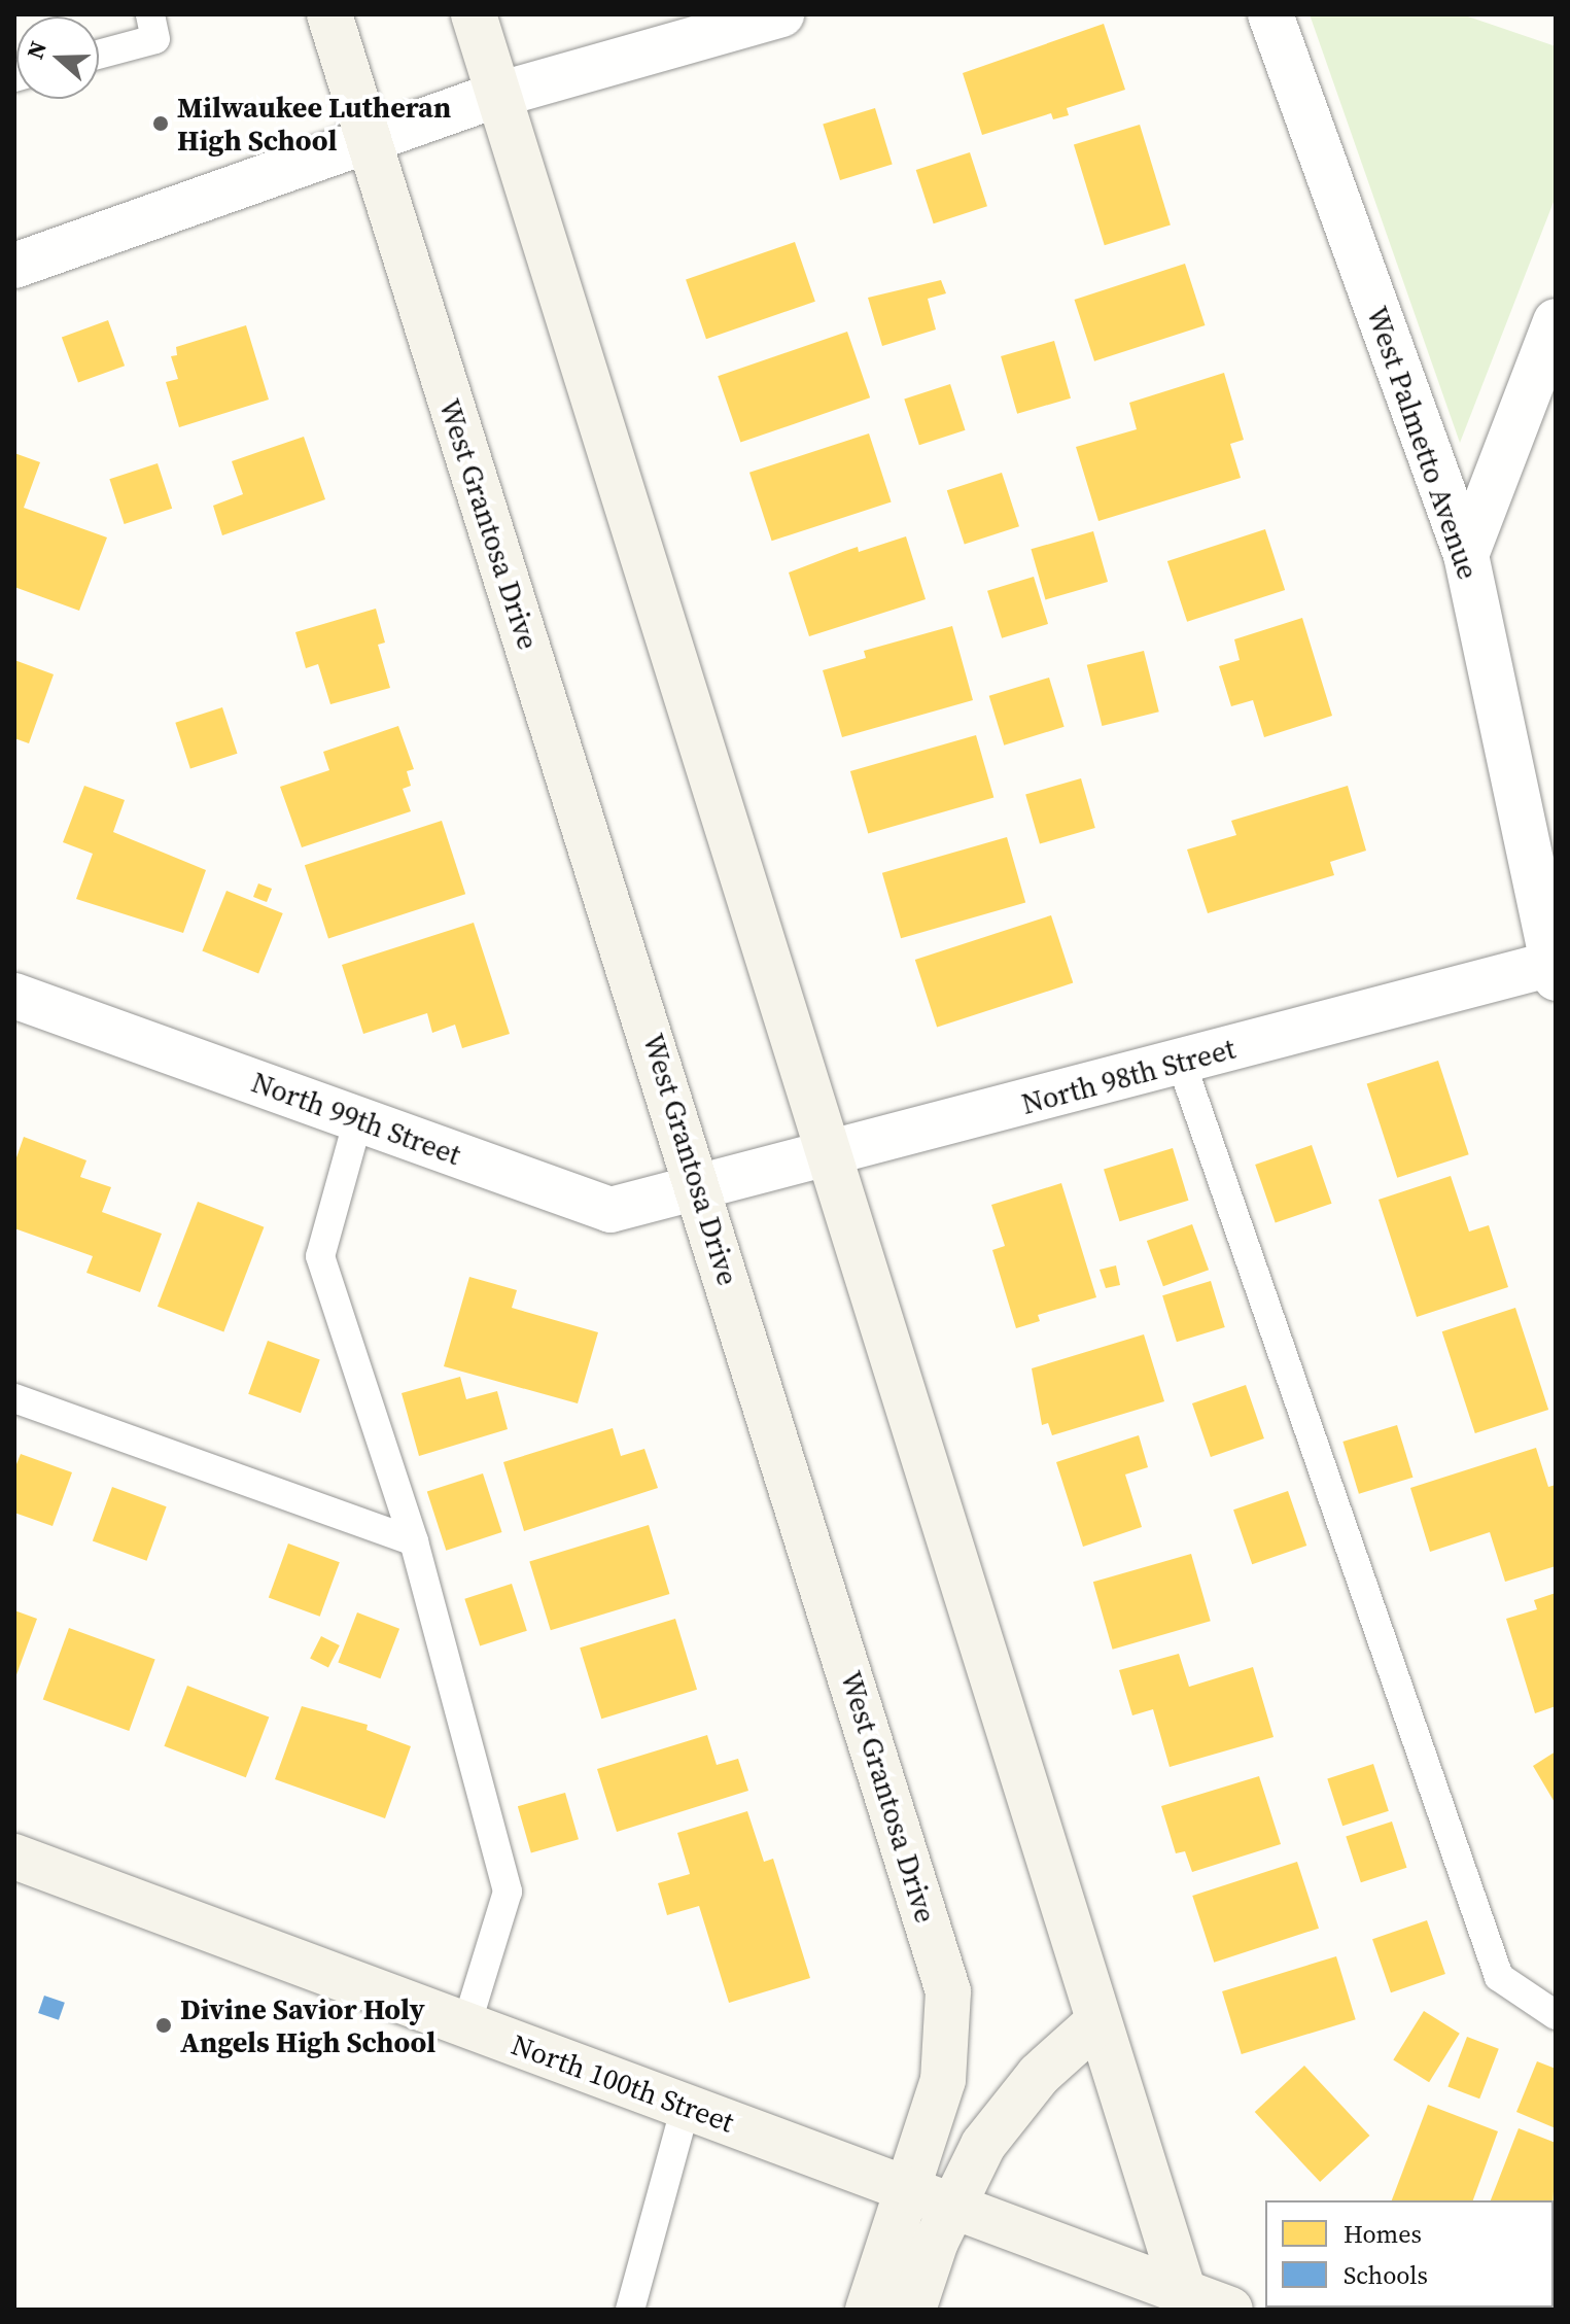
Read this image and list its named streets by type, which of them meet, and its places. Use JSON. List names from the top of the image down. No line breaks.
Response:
{"streets":{"street":["West Palmetto Avenue","West Grantosa Drive","North 98th Street","North 99th Street","North 100th Street"]},"crossings":[["West Palmetto Avenue","North 98th Street"],["West Grantosa Drive","North 98th Street"],["West Grantosa Drive","North 99th Street"],["West Grantosa Drive","North 100th Street"],["North 98th Street","North 99th Street"]],"places":["Milwaukee Lutheran High School","Divine Savior Holy Angels High School"],"legend":["Homes","Schools"],"north":"left"}
